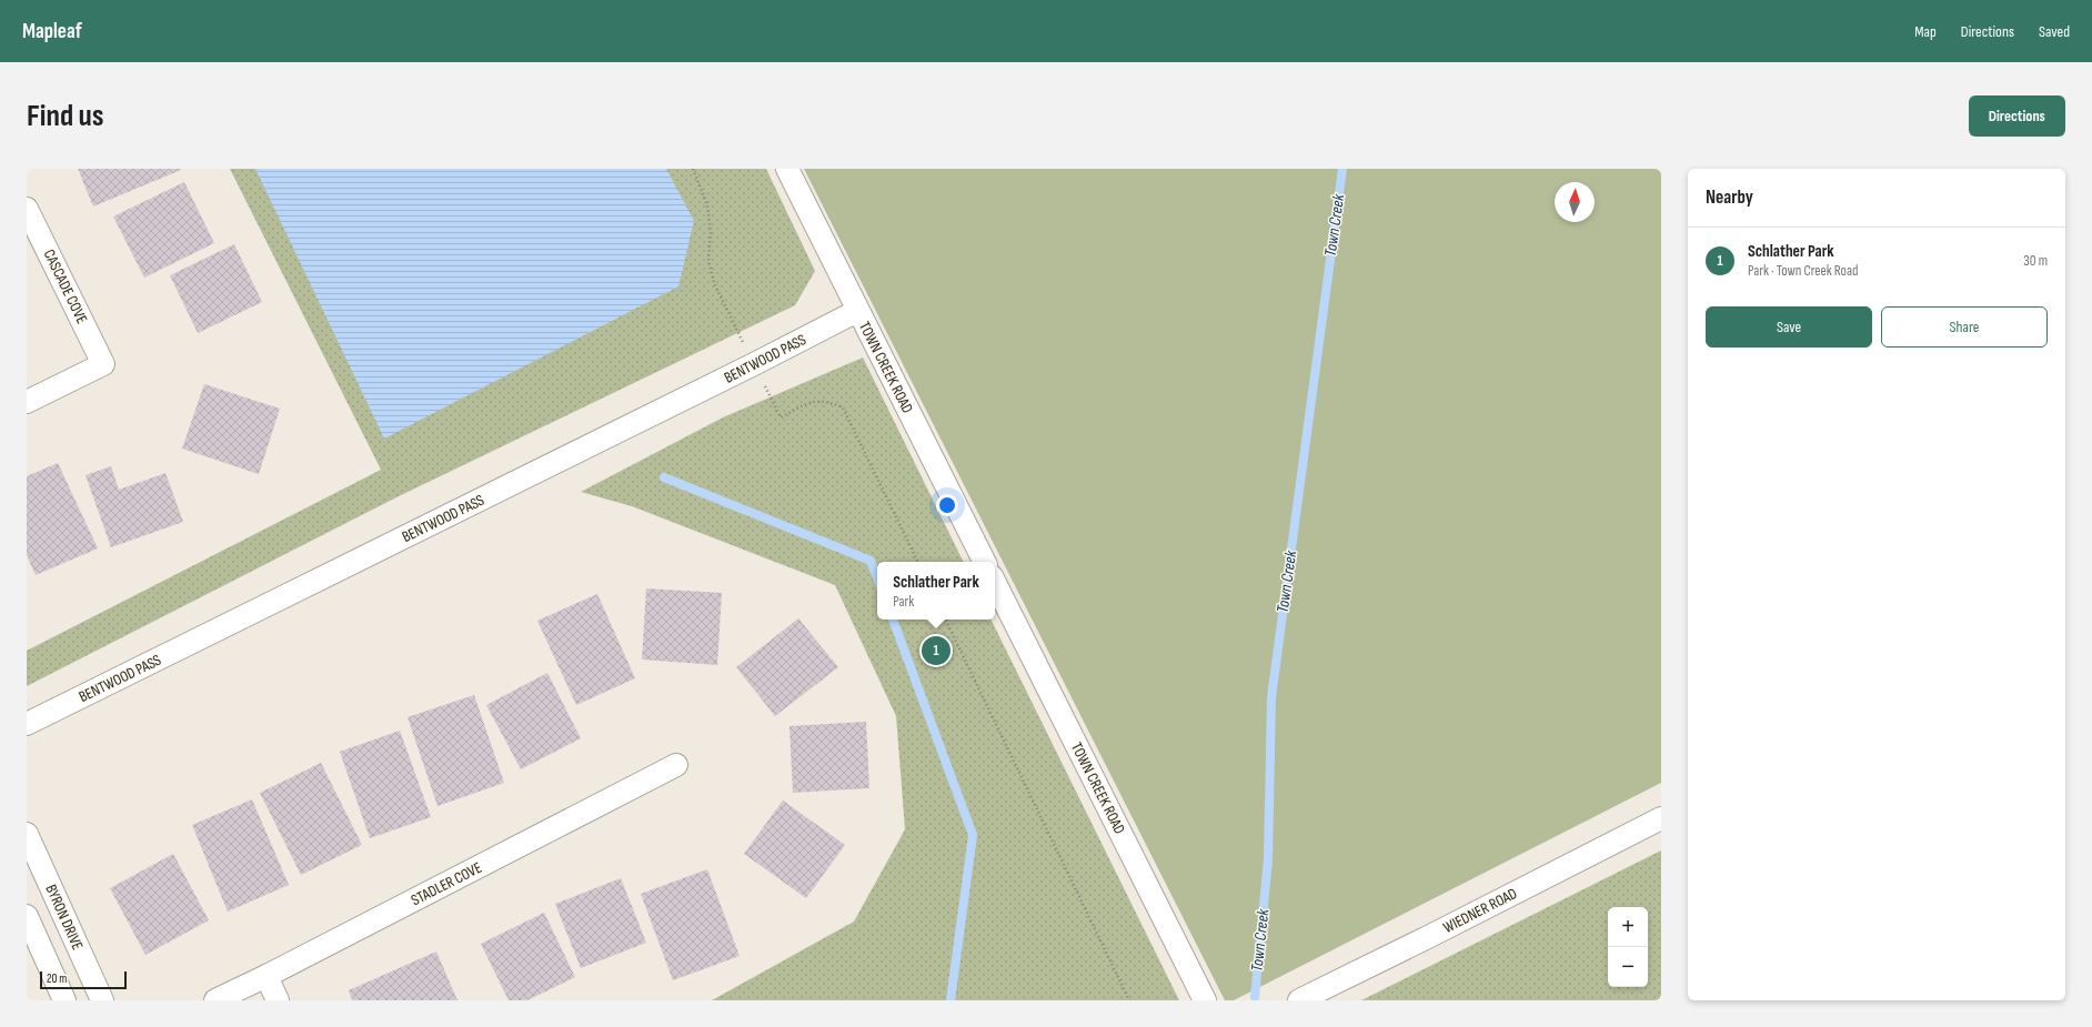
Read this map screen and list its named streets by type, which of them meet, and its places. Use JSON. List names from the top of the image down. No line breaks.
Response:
{"streets":{"street":["CASCADE COVE","BENTWOOD PASS","TOWN CREEK ROAD","STADLER COVE","WIEDNER ROAD","BYRON DRIVE"]},"crossings":[["BENTWOOD PASS","TOWN CREEK ROAD"]],"water":["Town Creek"],"scale_bar":"20 m","north":"top","page":{"header":"Mapleaf","nav":["Map","Directions","Saved"],"buttons":["Directions",["Save","Share"]],"title":"Find us","heading":"Nearby","list":[{"mark":"1","name":"Schlather Park","note":"Park · Town Creek Road","value":"30 m"}],"popup":["Schlather Park","Park"],"pins":"1","map_buttons":["+","−"],"scale":"20 m"}}
